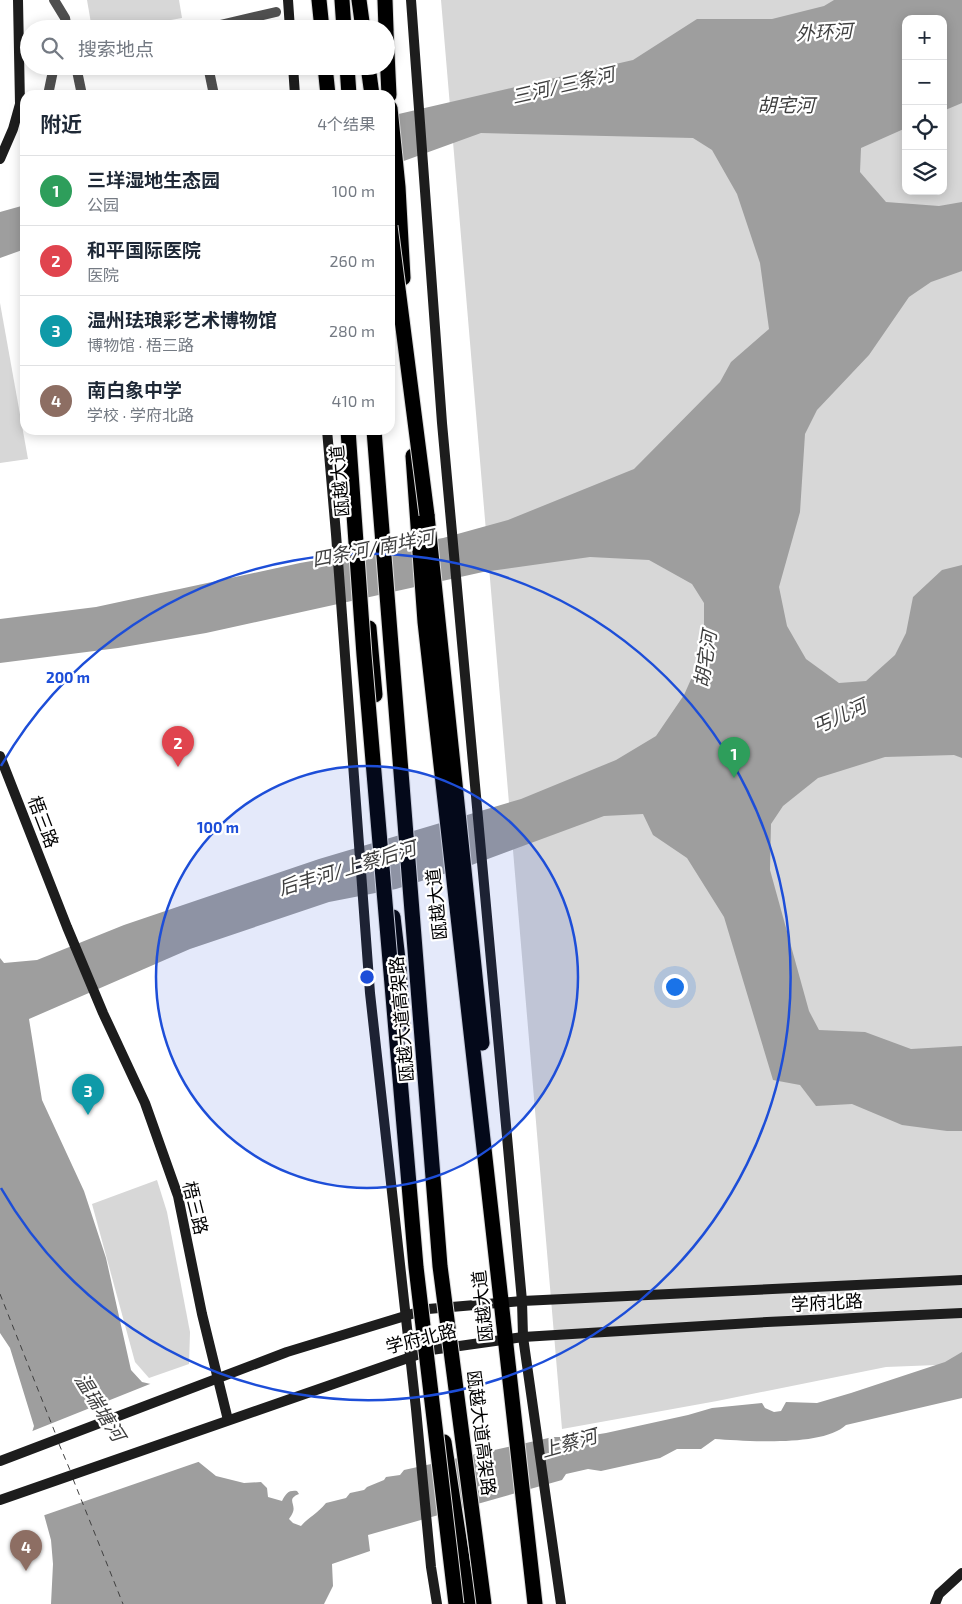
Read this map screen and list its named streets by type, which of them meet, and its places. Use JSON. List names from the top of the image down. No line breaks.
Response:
{"streets":{"highway":["瓯越大道","瓯越大道高架路"],"street":["梧三路","学府北路"]},"crossings":[["瓯越大道","学府北路"],["梧三路","学府北路"]],"water":["外环河","三河/三条河","胡宅河","四条河/南垟河","丐儿河","后丰河/上蔡后河","温瑞塘河","上蔡河"],"page":{"map_buttons":["+","−"],"search":"搜索地点","heading":["附近","4个结果"],"list":[{"mark":"1","name":"三垟湿地生态园","note":"公园","value":"100 m"},{"mark":"2","name":"和平国际医院","note":"医院","value":"260 m"},{"mark":"3","name":"温州珐琅彩艺术博物馆","note":"博物馆 · 梧三路","value":"280 m"},{"mark":"4","name":"南白象中学","note":"学校 · 学府北路","value":"410 m"}],"pins":["2","1","3","4"]},"rings":["200 m","100 m"]}
